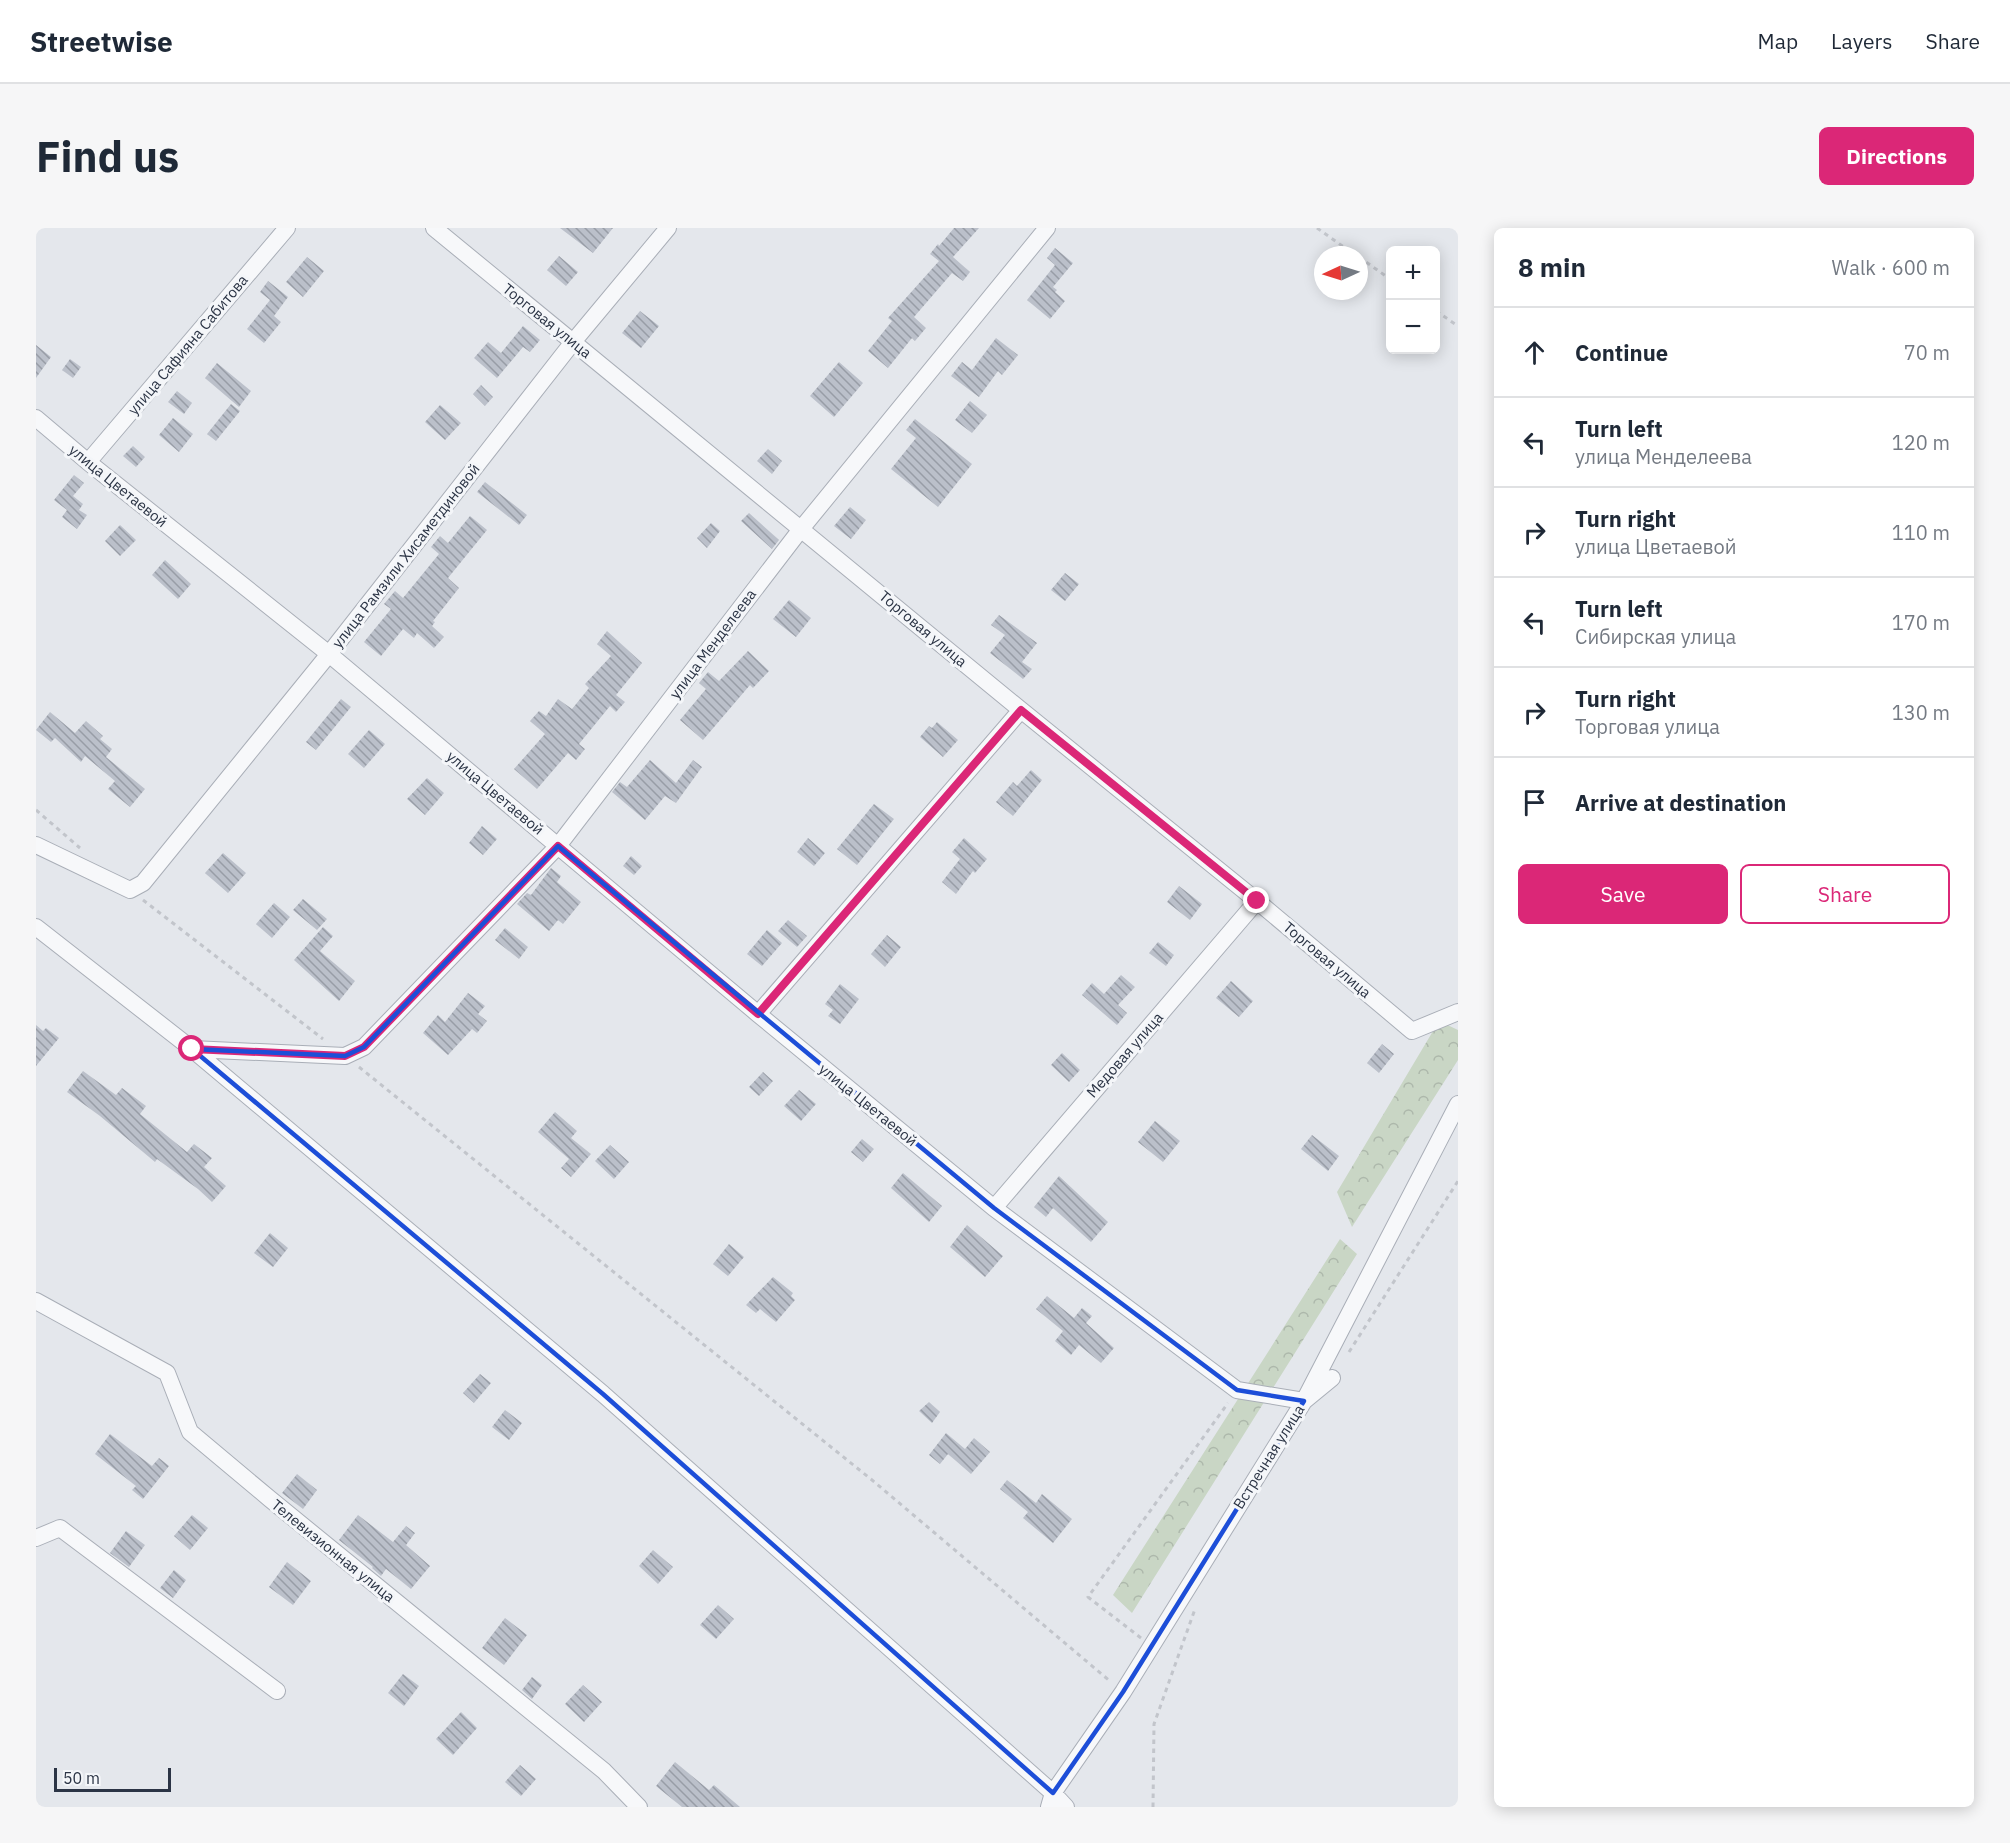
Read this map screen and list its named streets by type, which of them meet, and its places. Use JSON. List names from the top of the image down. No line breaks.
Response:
{"streets":{"street":["Торговая улица","улица Сафияна Сабитова","улица Цветаевой","улица Рамзили Хисаметдиновой","улица Менделеева","Медовая улица","Встречная улица","Телевизионная улица"]},"crossings":[["Торговая улица","улица Рамзили Хисаметдиновой"],["Торговая улица","улица Менделеева"],["Торговая улица","Медовая улица"],["улица Сафияна Сабитова","улица Цветаевой"],["улица Цветаевой","улица Рамзили Хисаметдиновой"],["улица Цветаевой","улица Менделеева"],["улица Цветаевой","Медовая улица"]],"scale_bar":"50 m","north":"left","page":{"header":"Streetwise","nav":["Map","Layers","Share"],"buttons":["Directions",["Save","Share"]],"title":"Find us","heading":["8 min","Walk · 600 m"],"map_buttons":["+","−"],"list":[["Continue","70 m"],["Turn left","улица Менделеева","120 m"],["Turn right","улица Цветаевой","110 m"],["Turn left","Сибирская улица","170 m"],["Turn right","Торговая улица","130 m"],"Arrive at destination"],"scale":"50 m"}}
